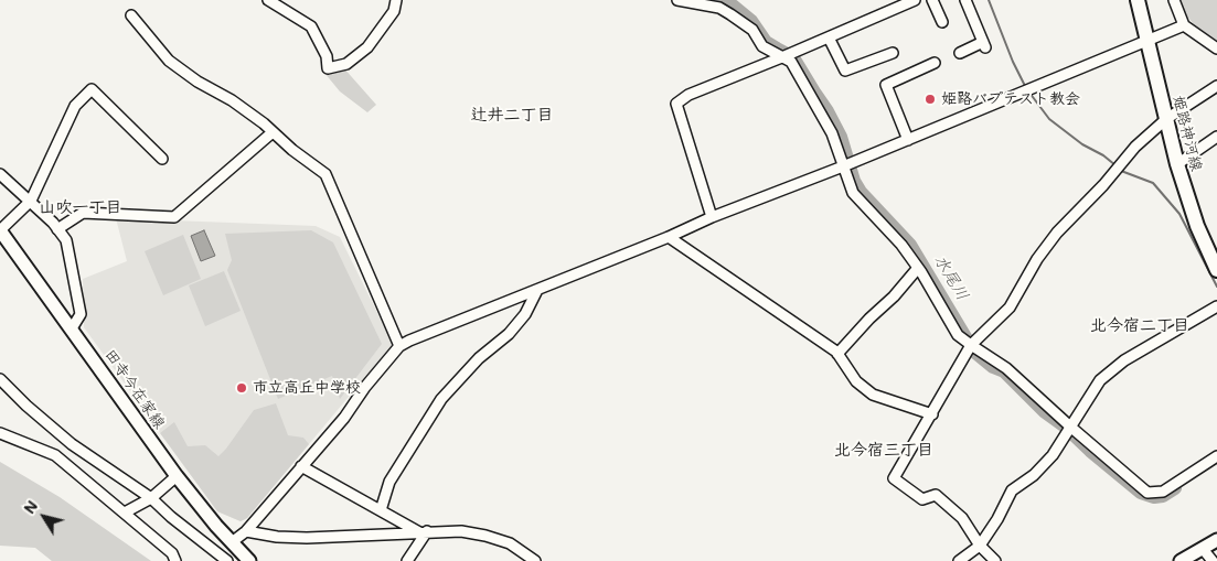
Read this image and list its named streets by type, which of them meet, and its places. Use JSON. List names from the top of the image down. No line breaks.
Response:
{"streets":{"main road":["姫路神河線","田寺今在家線"]},"districts":["辻井二丁目","山吹一丁目","北今宿二丁目","北今宿三丁目"],"water":["水尾川"],"places":["姫路バプテスト教会","市立高丘中学校"],"north":"top left"}
